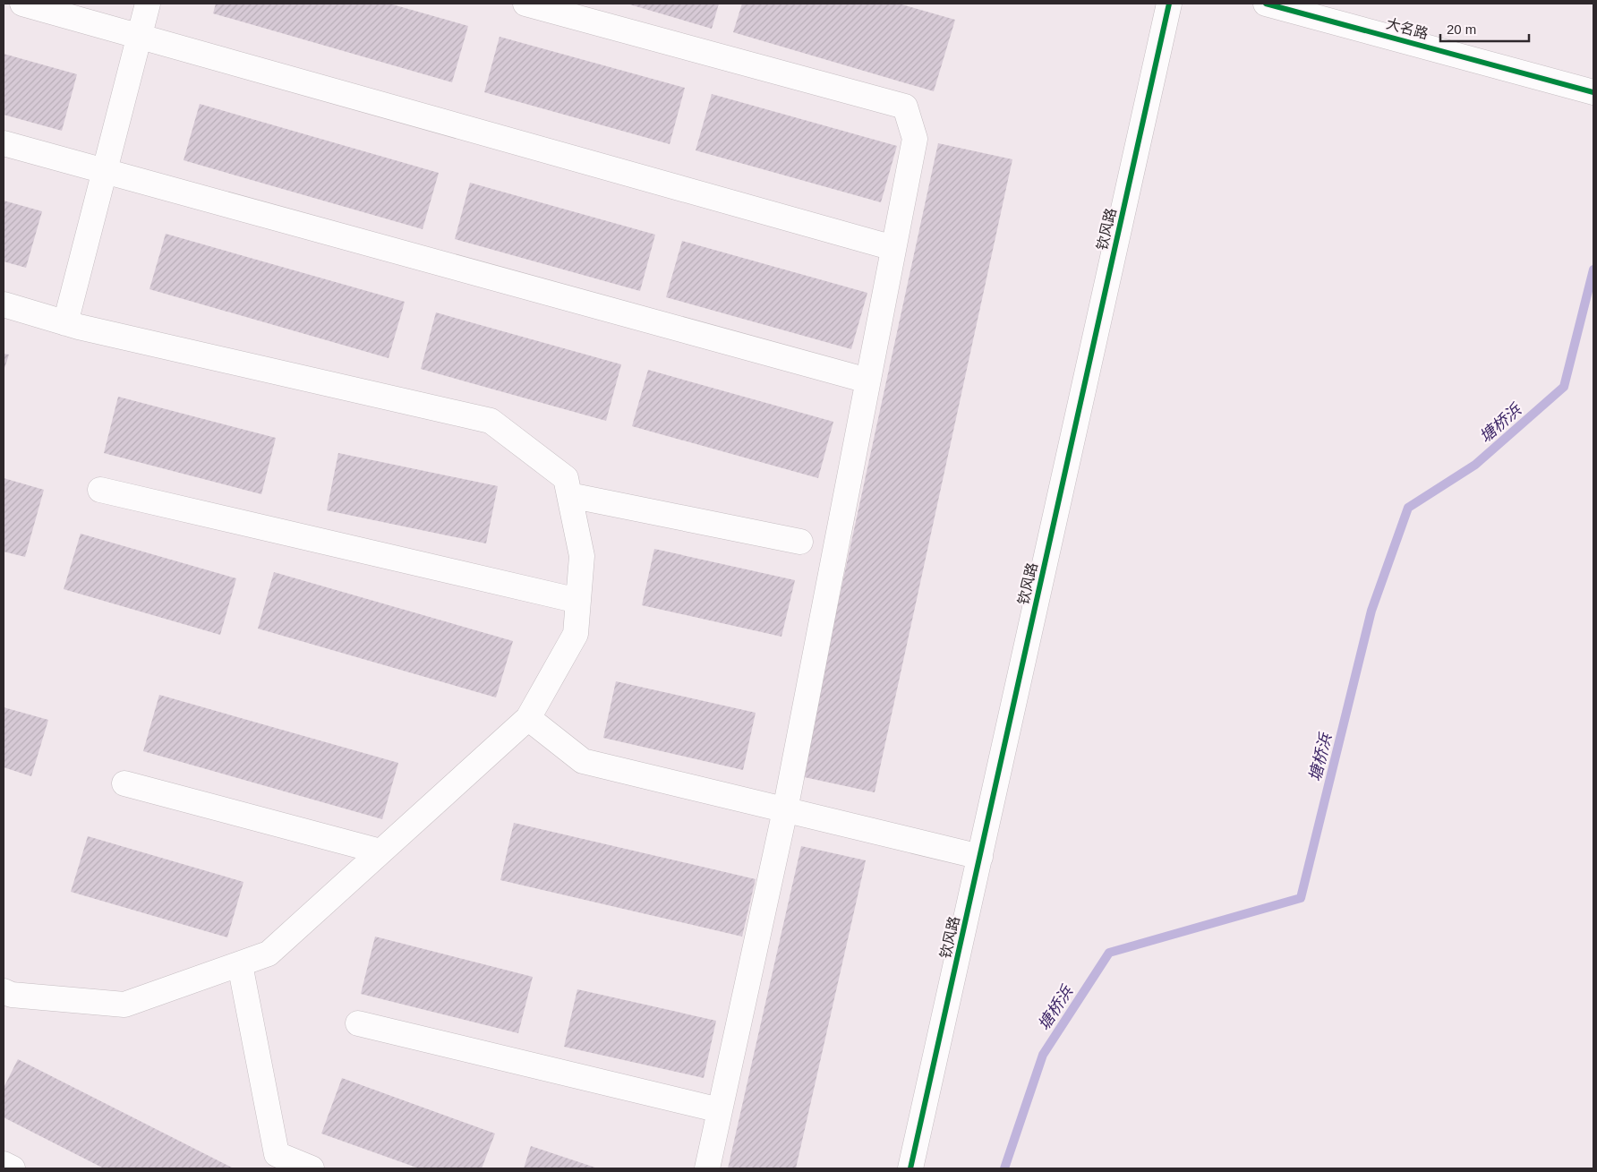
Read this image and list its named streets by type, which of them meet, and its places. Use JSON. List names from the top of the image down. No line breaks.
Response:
{"streets":{"street":["大名路","钦风路"]},"water":["塘桥浜"],"scale_bar":"20 m"}
